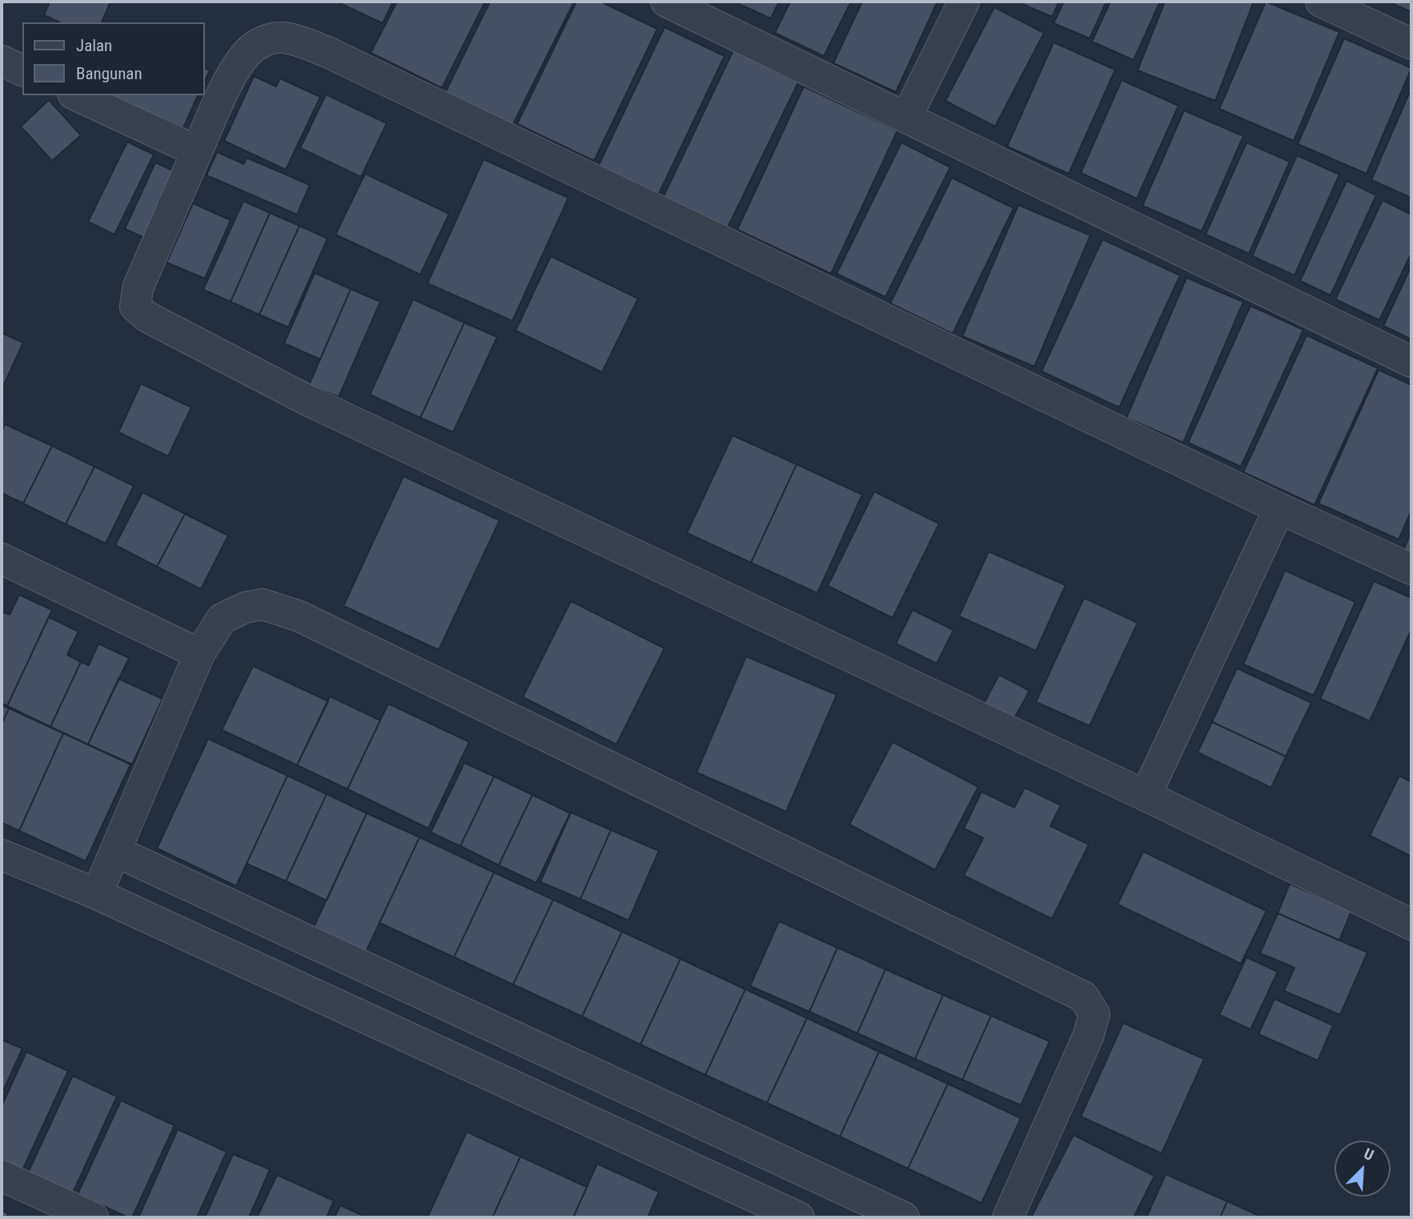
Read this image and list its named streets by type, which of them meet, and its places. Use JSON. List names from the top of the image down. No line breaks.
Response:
{"legend":["Jalan","Bangunan"],"north":"top right"}
